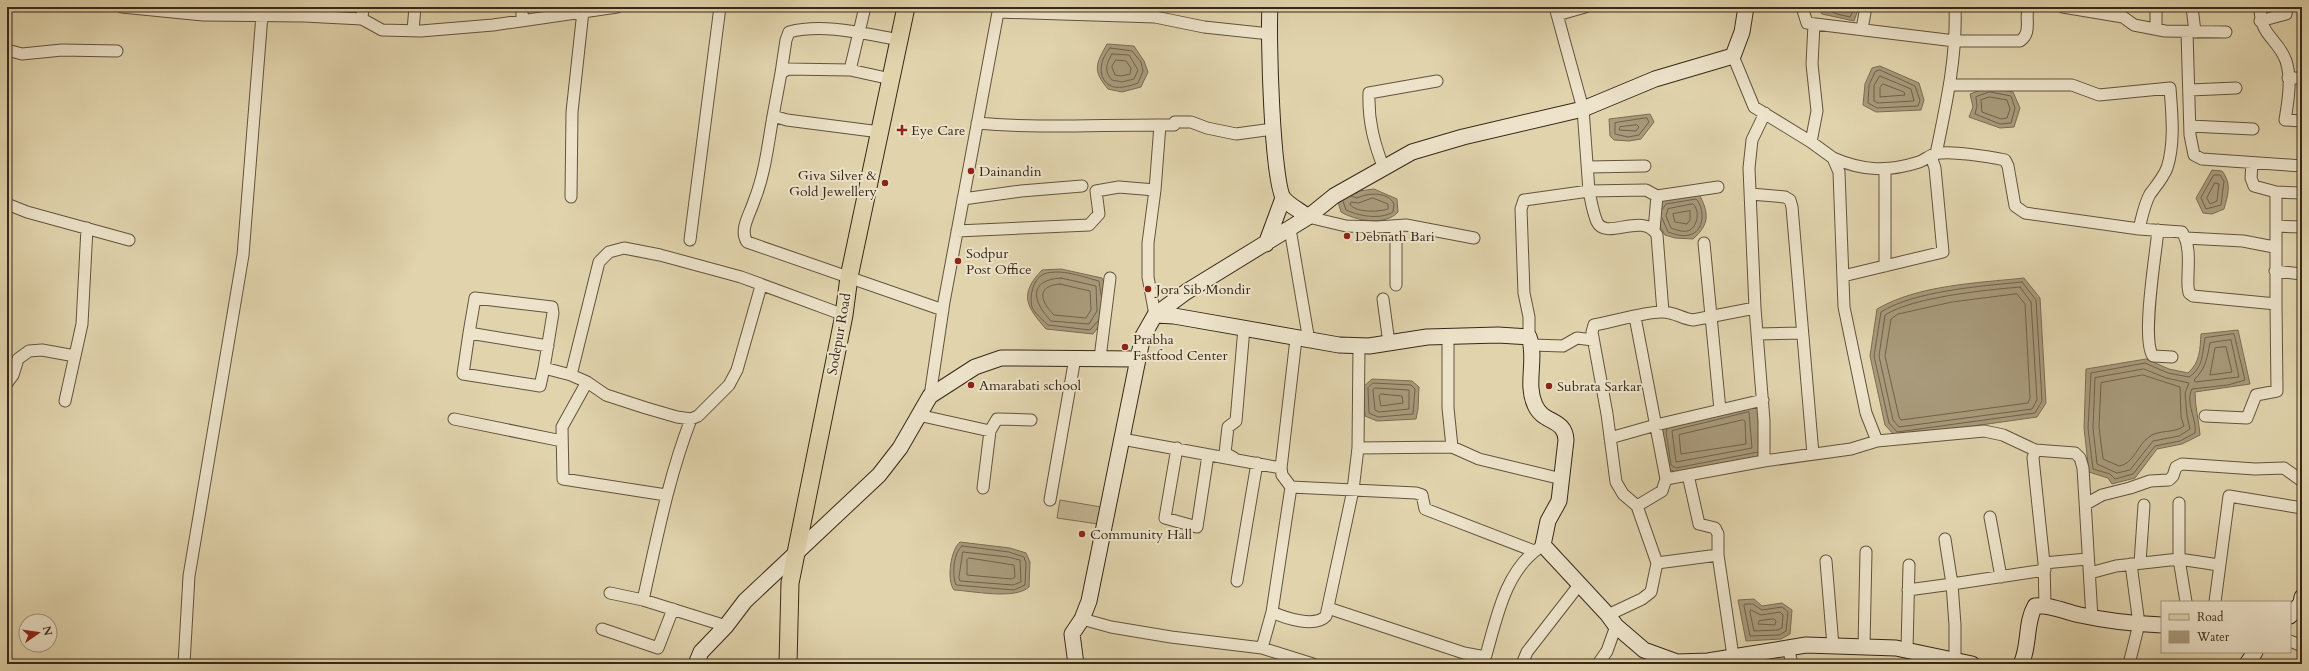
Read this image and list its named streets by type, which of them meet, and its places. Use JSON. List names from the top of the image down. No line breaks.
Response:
{"streets":{"main road":["Sodepur Road"]},"places":{"health":["Eye Care"],"other":["Dainandin","Giva Silver & Gold Jewellery","Debnath Bari","Sodpur Post Office","Jora Sib Mondir","Prabha Fastfood Center","Amarabati school","Subrata Sarkar","Community Hall"]},"legend":["Road","Water"],"north":"right"}
